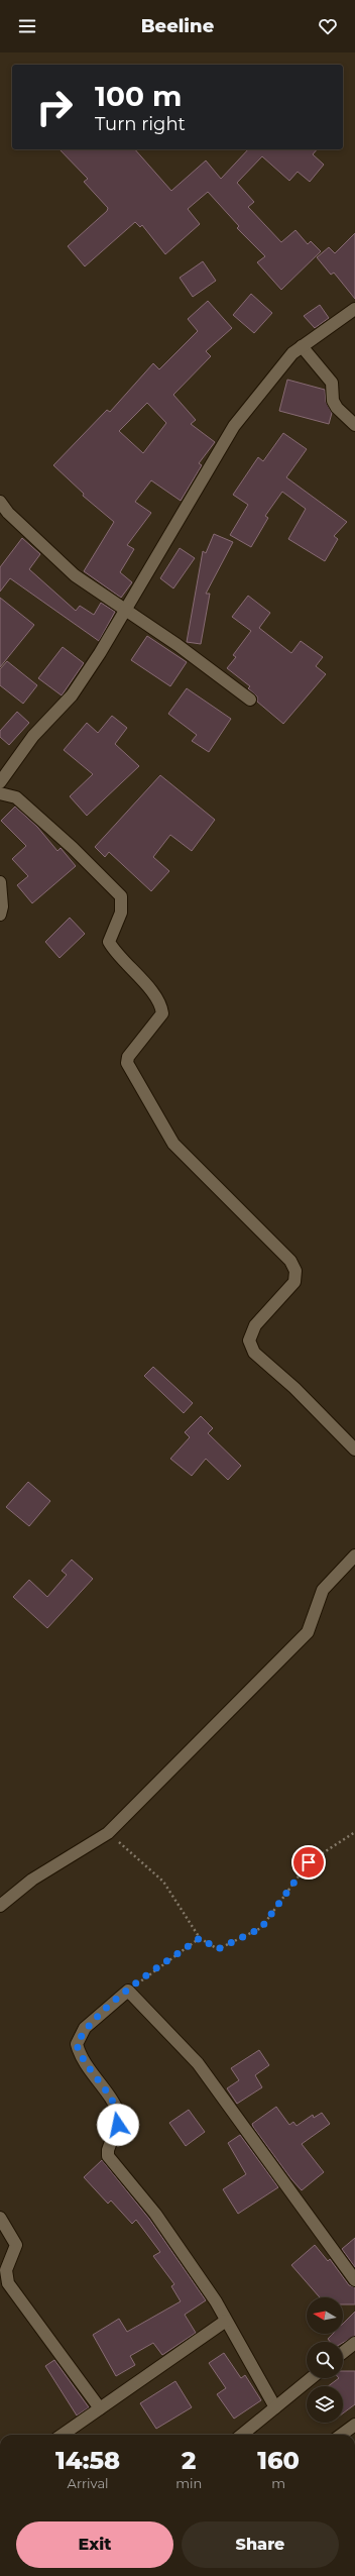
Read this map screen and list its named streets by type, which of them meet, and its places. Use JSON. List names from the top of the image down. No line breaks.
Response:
{"north":"left","page":{"header":"Beeline","turn":["100 m","Turn right"],"eta":["14:58","Arrival","2","min","160","m"],"buttons":["Exit","Share"]}}
